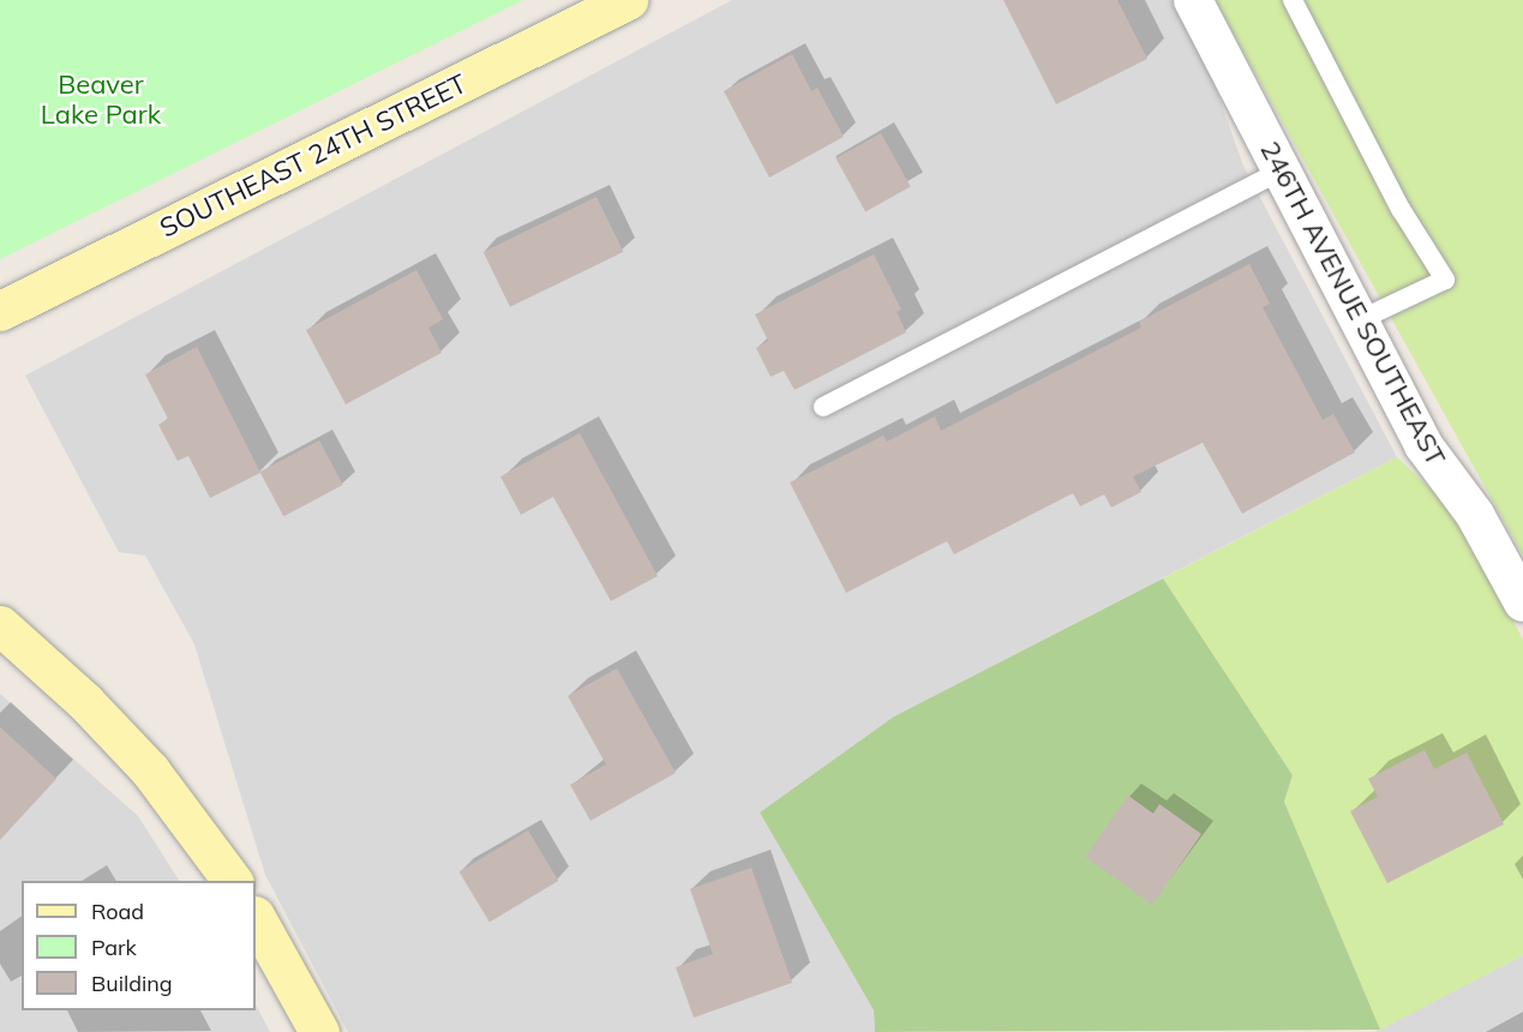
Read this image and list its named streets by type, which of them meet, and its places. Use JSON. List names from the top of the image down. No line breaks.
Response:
{"streets":{"street":["SOUTHEAST 24TH STREET","246TH AVENUE SOUTHEAST"]},"parks":["Beaver Lake Park"],"legend":["Road","Park","Building"]}
